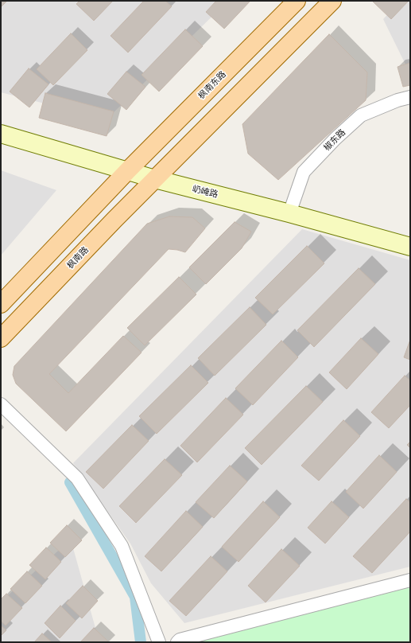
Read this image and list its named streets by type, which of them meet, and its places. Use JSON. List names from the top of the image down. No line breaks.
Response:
{"streets":{"main road":["枫南东路","枫南路"],"street":["椒东路","屷崦路"]},"crossings":[["枫南东路","屷崦路"],["椒东路","屷崦路"],["屷崦路","枫南路"]]}
